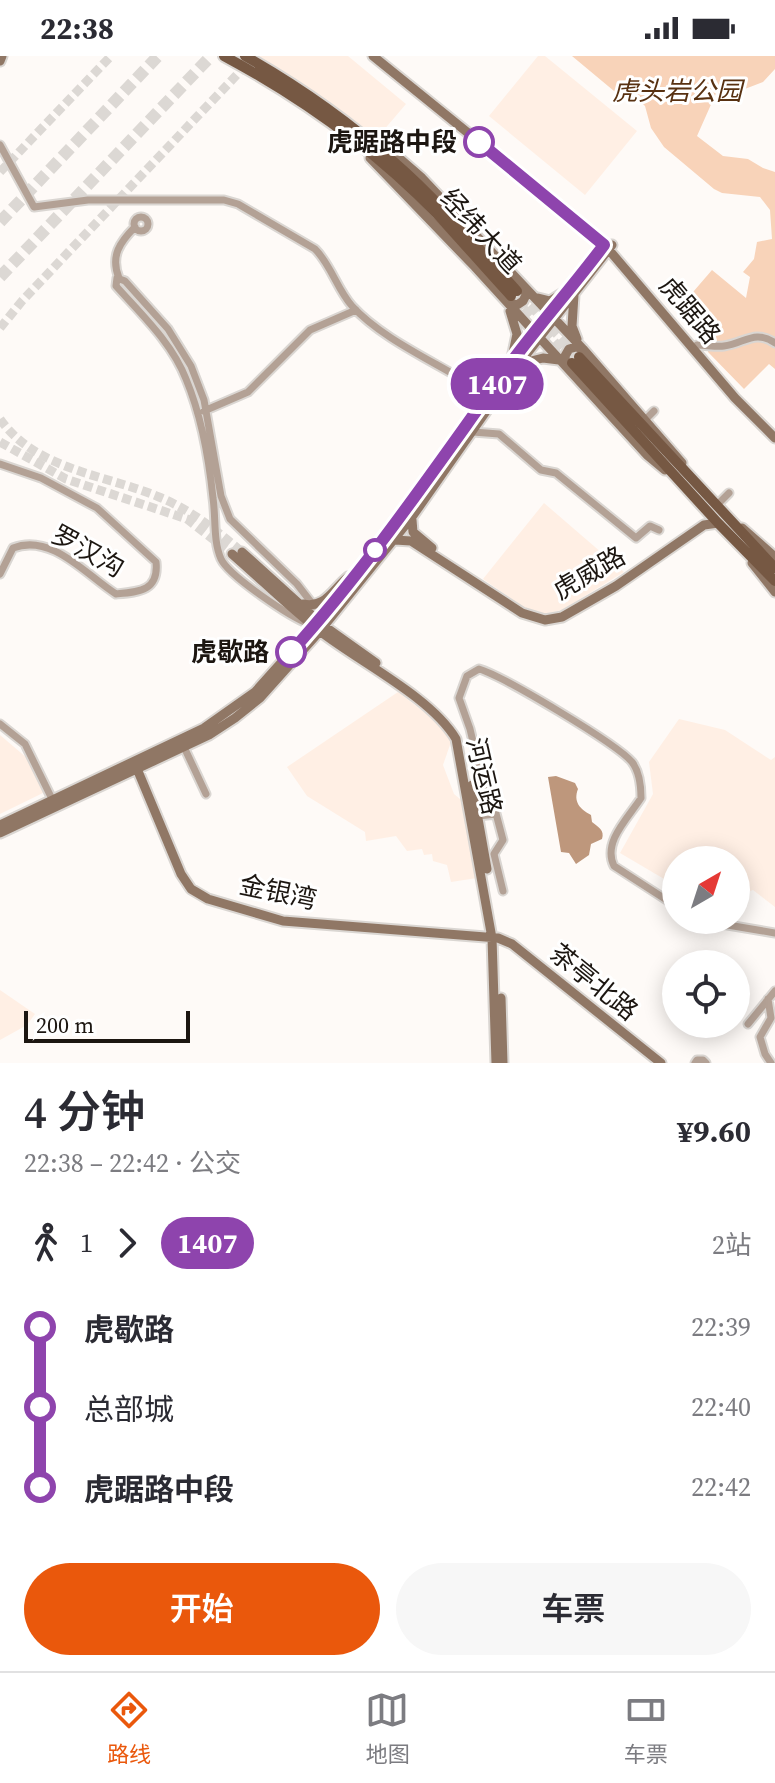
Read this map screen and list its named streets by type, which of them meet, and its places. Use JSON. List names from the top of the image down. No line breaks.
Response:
{"streets":{"main road":["经纬大道"],"street":["虎踞路","罗汉沟","虎威路","河运路","金银湾","茶亭北路"]},"crossings":[["河运路","金银湾"],["河运路","茶亭北路"],["金银湾","茶亭北路"]],"parks":["虎头岩公园"],"places":["虎踞路中段","虎歇路"],"lines":["bus line 1407"],"scale_bar":"200 m","north":"top right","page":{"status":"22:38","on_map":"1407","scale":"200 m","heading":["4 分钟","22:38 – 22:42 · 公交","¥9.60"],"legs":["1","1407","2站"],"list":[{"name":"虎歇路","value":"22:39"},{"name":"总部城","value":"22:40"},{"name":"虎踞路中段","value":"22:42"}],"buttons":["开始","车票"],"tabs":["路线","地图","车票"]}}
